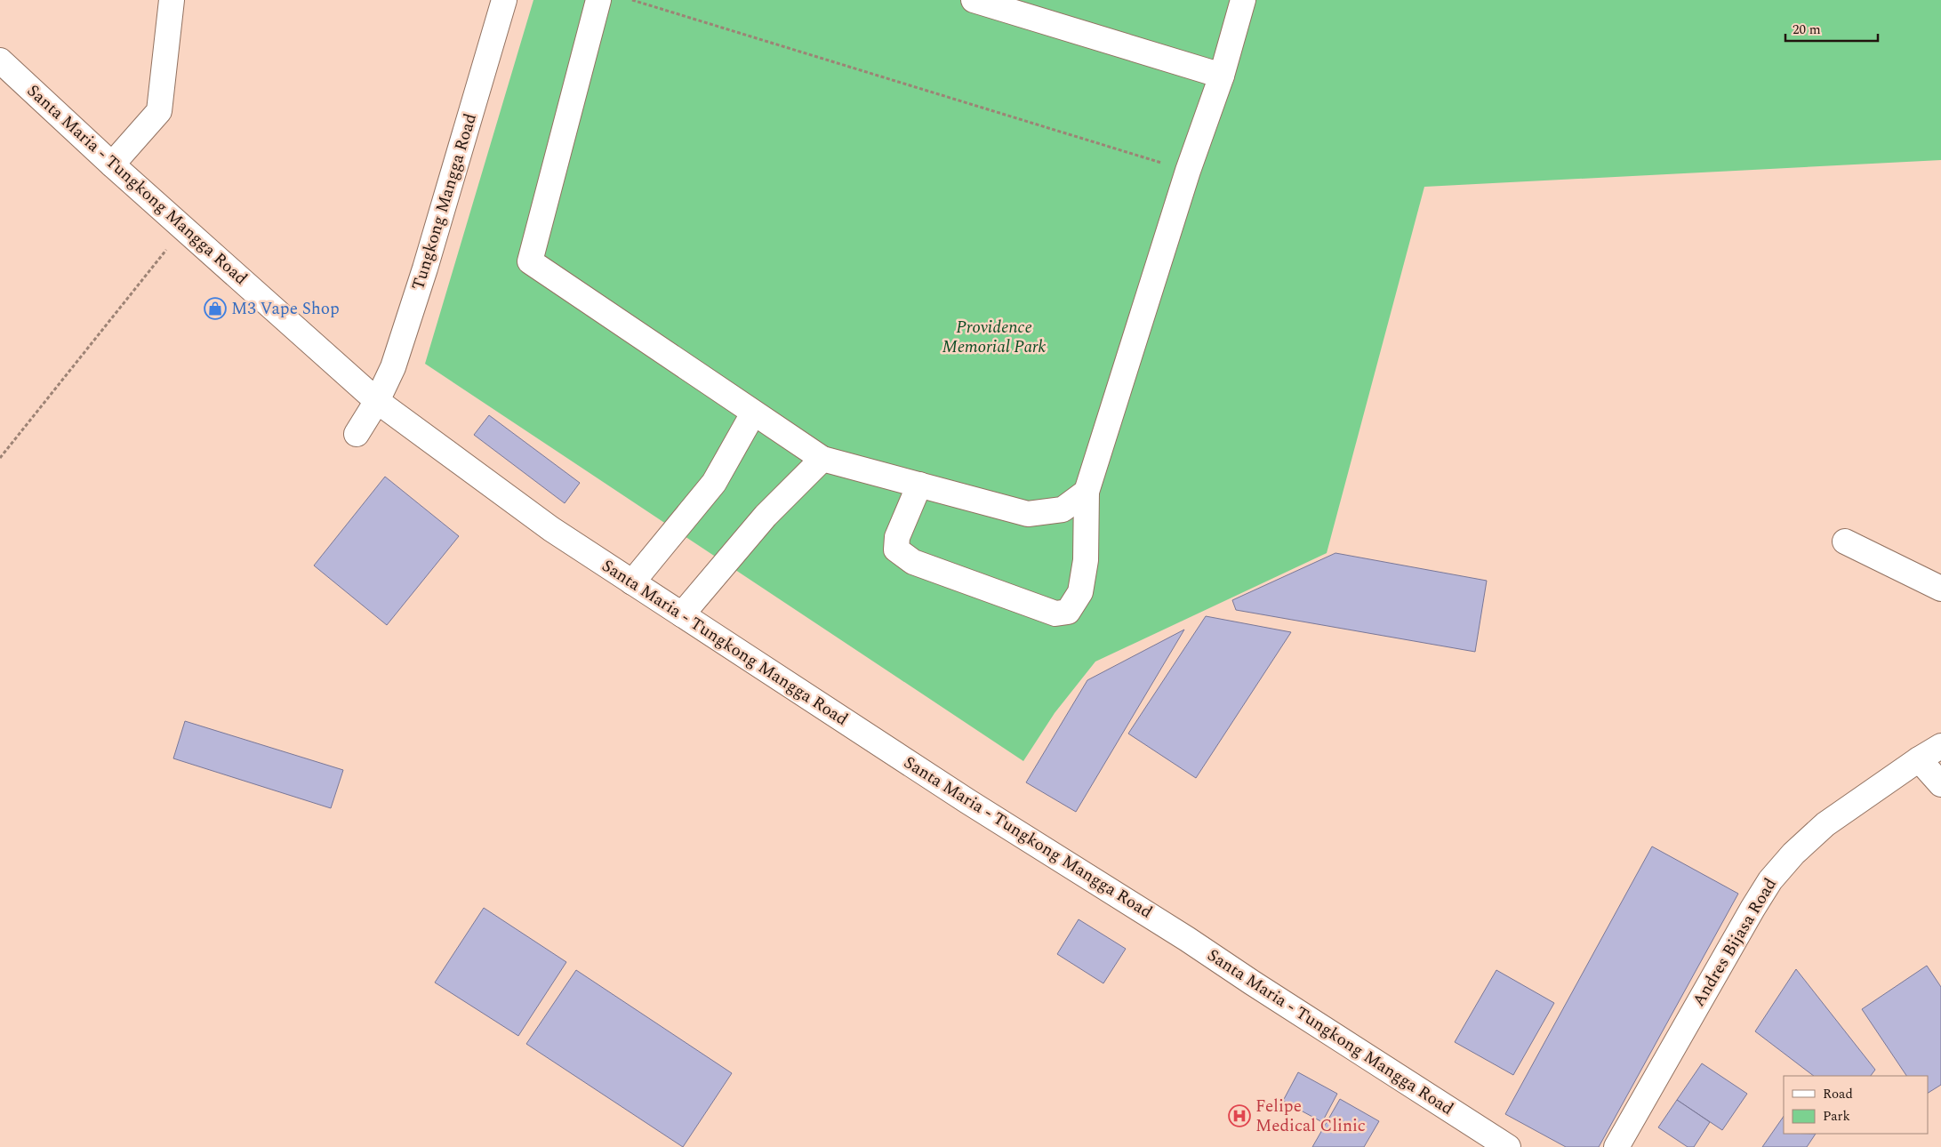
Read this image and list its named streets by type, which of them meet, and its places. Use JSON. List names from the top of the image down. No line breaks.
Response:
{"streets":{"main road":["Santa Maria - Tungkong Mangga Road","Tungkong Mangga Road","Andres Bijasa Road"]},"crossings":[["Santa Maria - Tungkong Mangga Road","Tungkong Mangga Road"]],"parks":["Providence Memorial Park"],"places":{"shop":["M3 Vape Shop"],"hospital":["Felipe Medical Clinic"]},"legend":["Road","Park"],"scale_bar":"20 m"}
